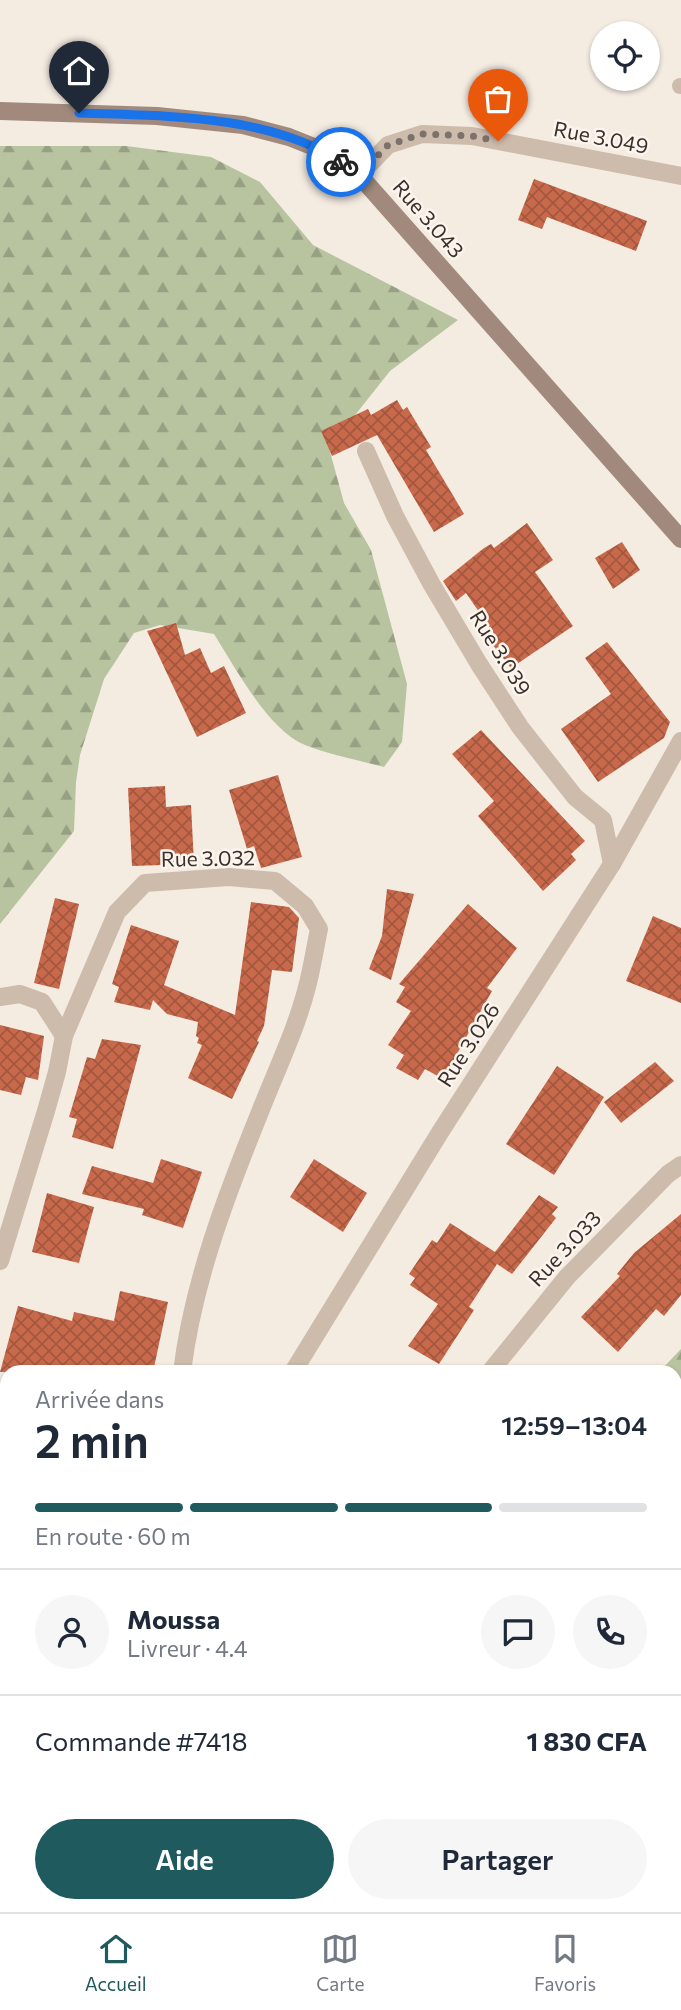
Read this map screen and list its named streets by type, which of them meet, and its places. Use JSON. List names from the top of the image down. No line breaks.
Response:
{"streets":{"street":["Rue 3.049","Rue 3.043","Rue 3.039","Rue 3.032","Rue 3.026","Rue 3.033"]},"crossings":[["Rue 3.049","Rue 3.043"],["Rue 3.039","Rue 3.026"]],"page":{"heading":["2 min","Arrivée dans","12:59–13:04"],"panel":["Moussa","Livreur · 4.4","Commande #7418","1 830 CFA"],"bar":"En route · 60 m","buttons":["Aide","Partager"],"tabs":["Accueil","Carte","Favoris"]}}
